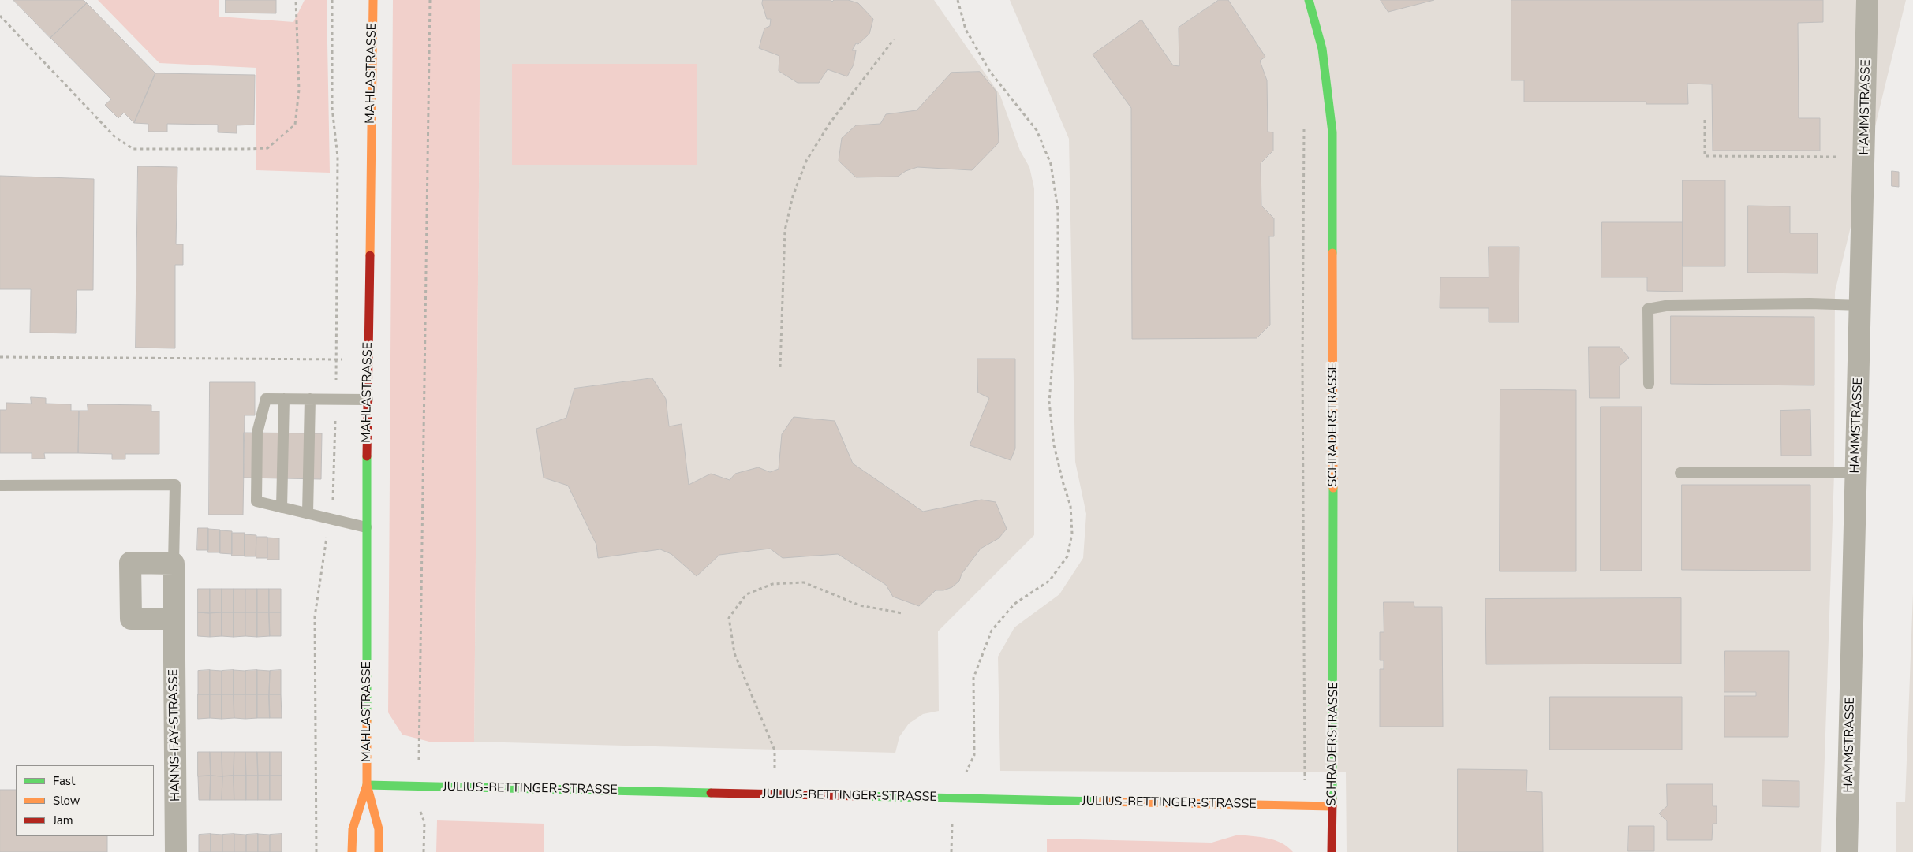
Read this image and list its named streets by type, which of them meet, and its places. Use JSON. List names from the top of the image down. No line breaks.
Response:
{"streets":{"street":["MAHLASTRASSE","HAMMSTRASSE","SCHRADERSTRASSE","HANNS-FAY-STRASSE","JULIUS-BETTINGER-STRASSE"]},"crossings":[["MAHLASTRASSE","JULIUS-BETTINGER-STRASSE"],["SCHRADERSTRASSE","JULIUS-BETTINGER-STRASSE"]],"legend":["Fast","Slow","Jam"]}
